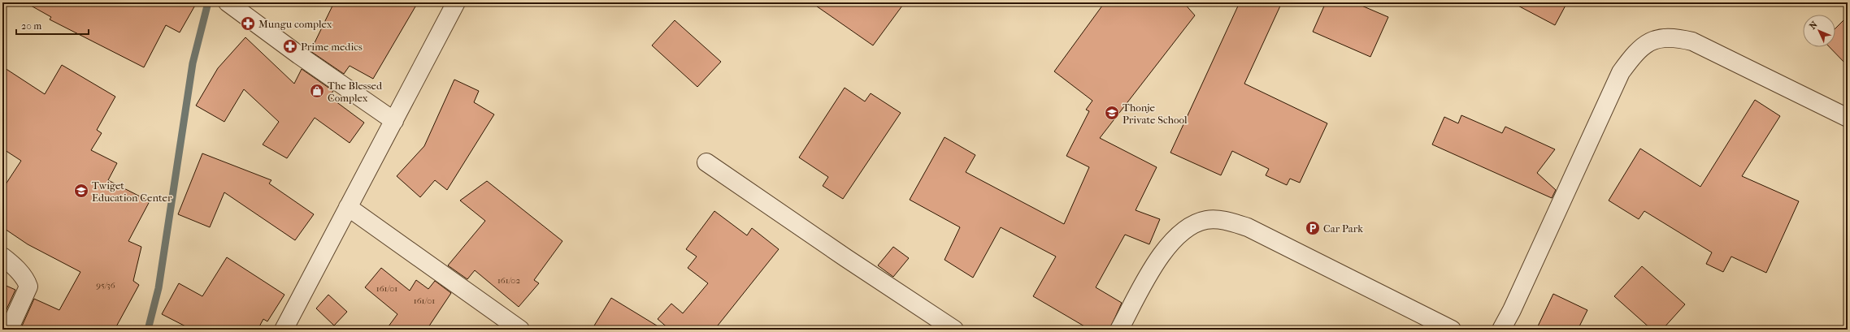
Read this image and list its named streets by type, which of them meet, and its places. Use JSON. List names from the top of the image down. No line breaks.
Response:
{"places":{"pharmacy":["Mungu complex","Prime medics"],"shop":["The Blessed Complex"],"school or university":["Thonje Private School","Twiget Education Center"],"parking":["Car Park"]},"house_numbers":["161/02","95/36","161/01","161/01"],"scale_bar":"20 m","north":"top left"}
